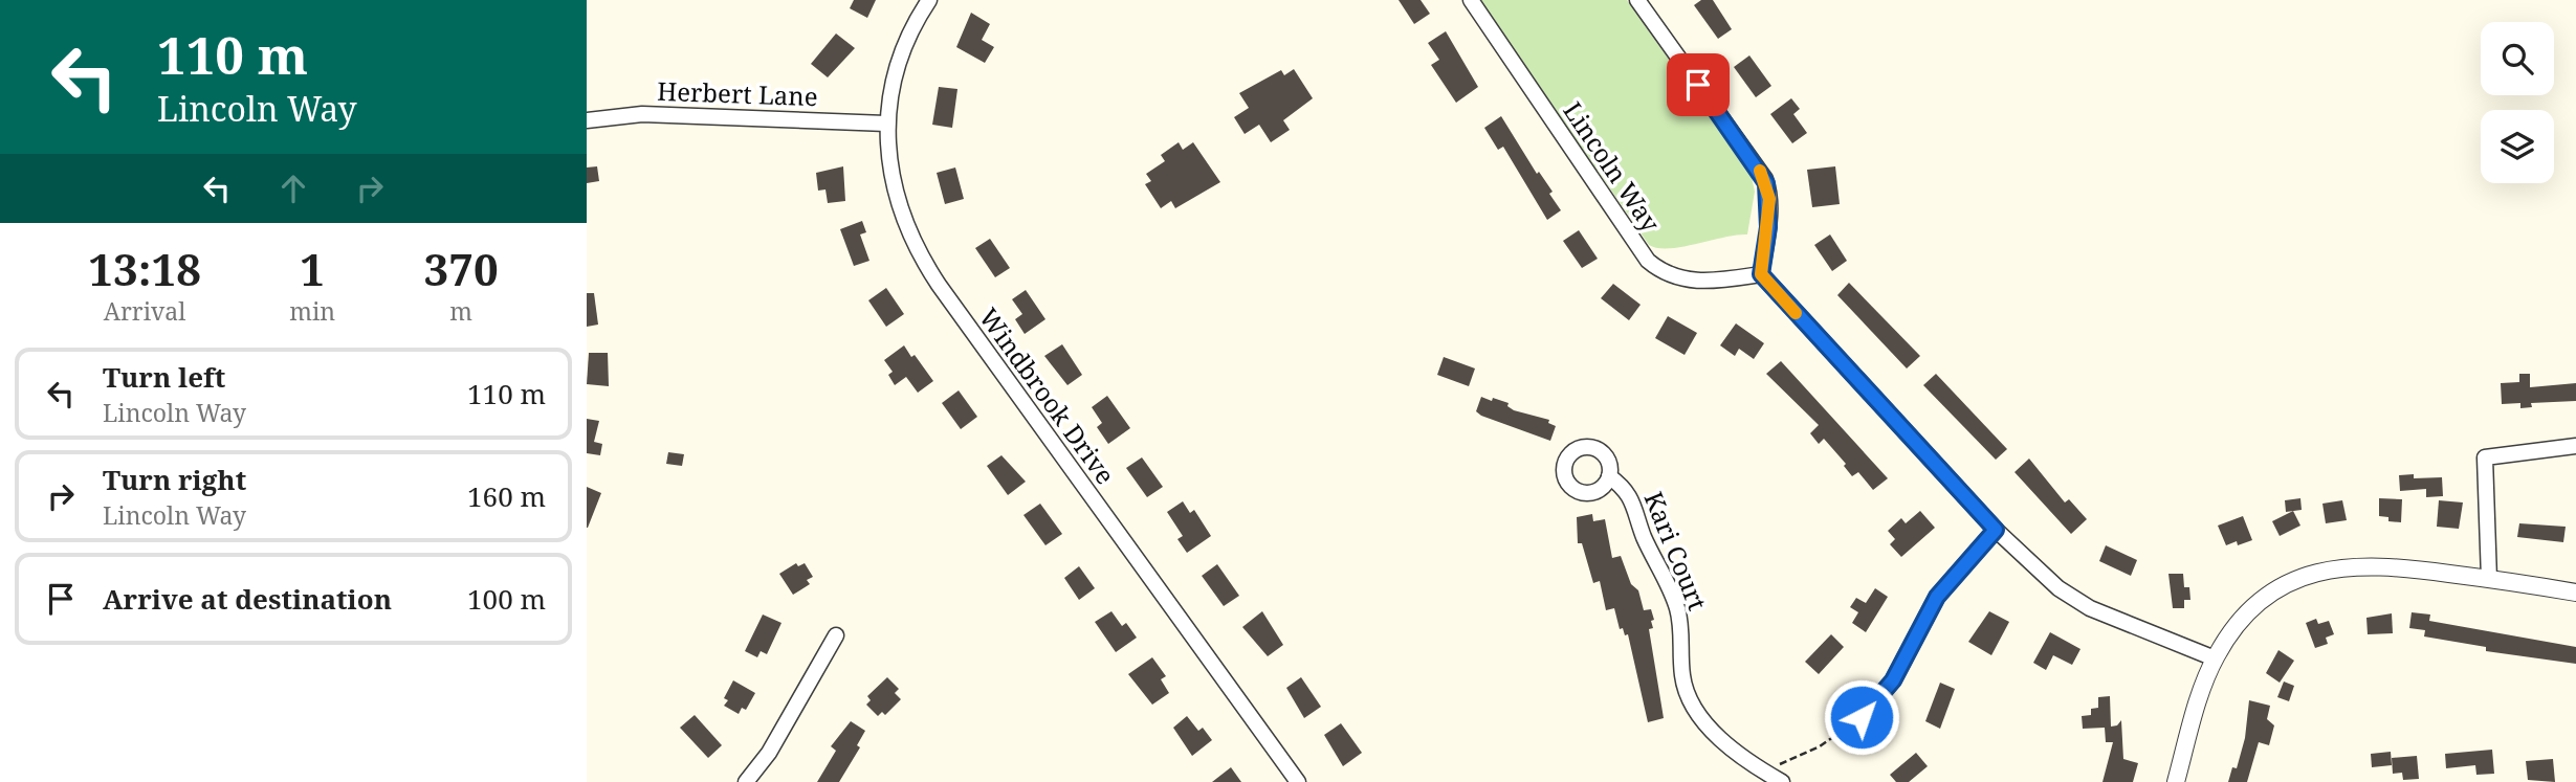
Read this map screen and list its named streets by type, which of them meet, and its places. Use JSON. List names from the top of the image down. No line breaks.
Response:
{"streets":{"street":["Herbert Lane","Lincoln Way","Windbrook Drive","Kari Court"]},"crossings":[["Herbert Lane","Windbrook Drive"]],"page":{"turn":["110 m","Lincoln Way"],"eta":["13:18","Arrival","1","min","370","m"],"list":[{"name":"Turn left","note":"Lincoln Way","value":"110 m"},{"name":"Turn right","note":"Lincoln Way","value":"160 m"},{"name":"Arrive at destination","value":"100 m"}]}}
